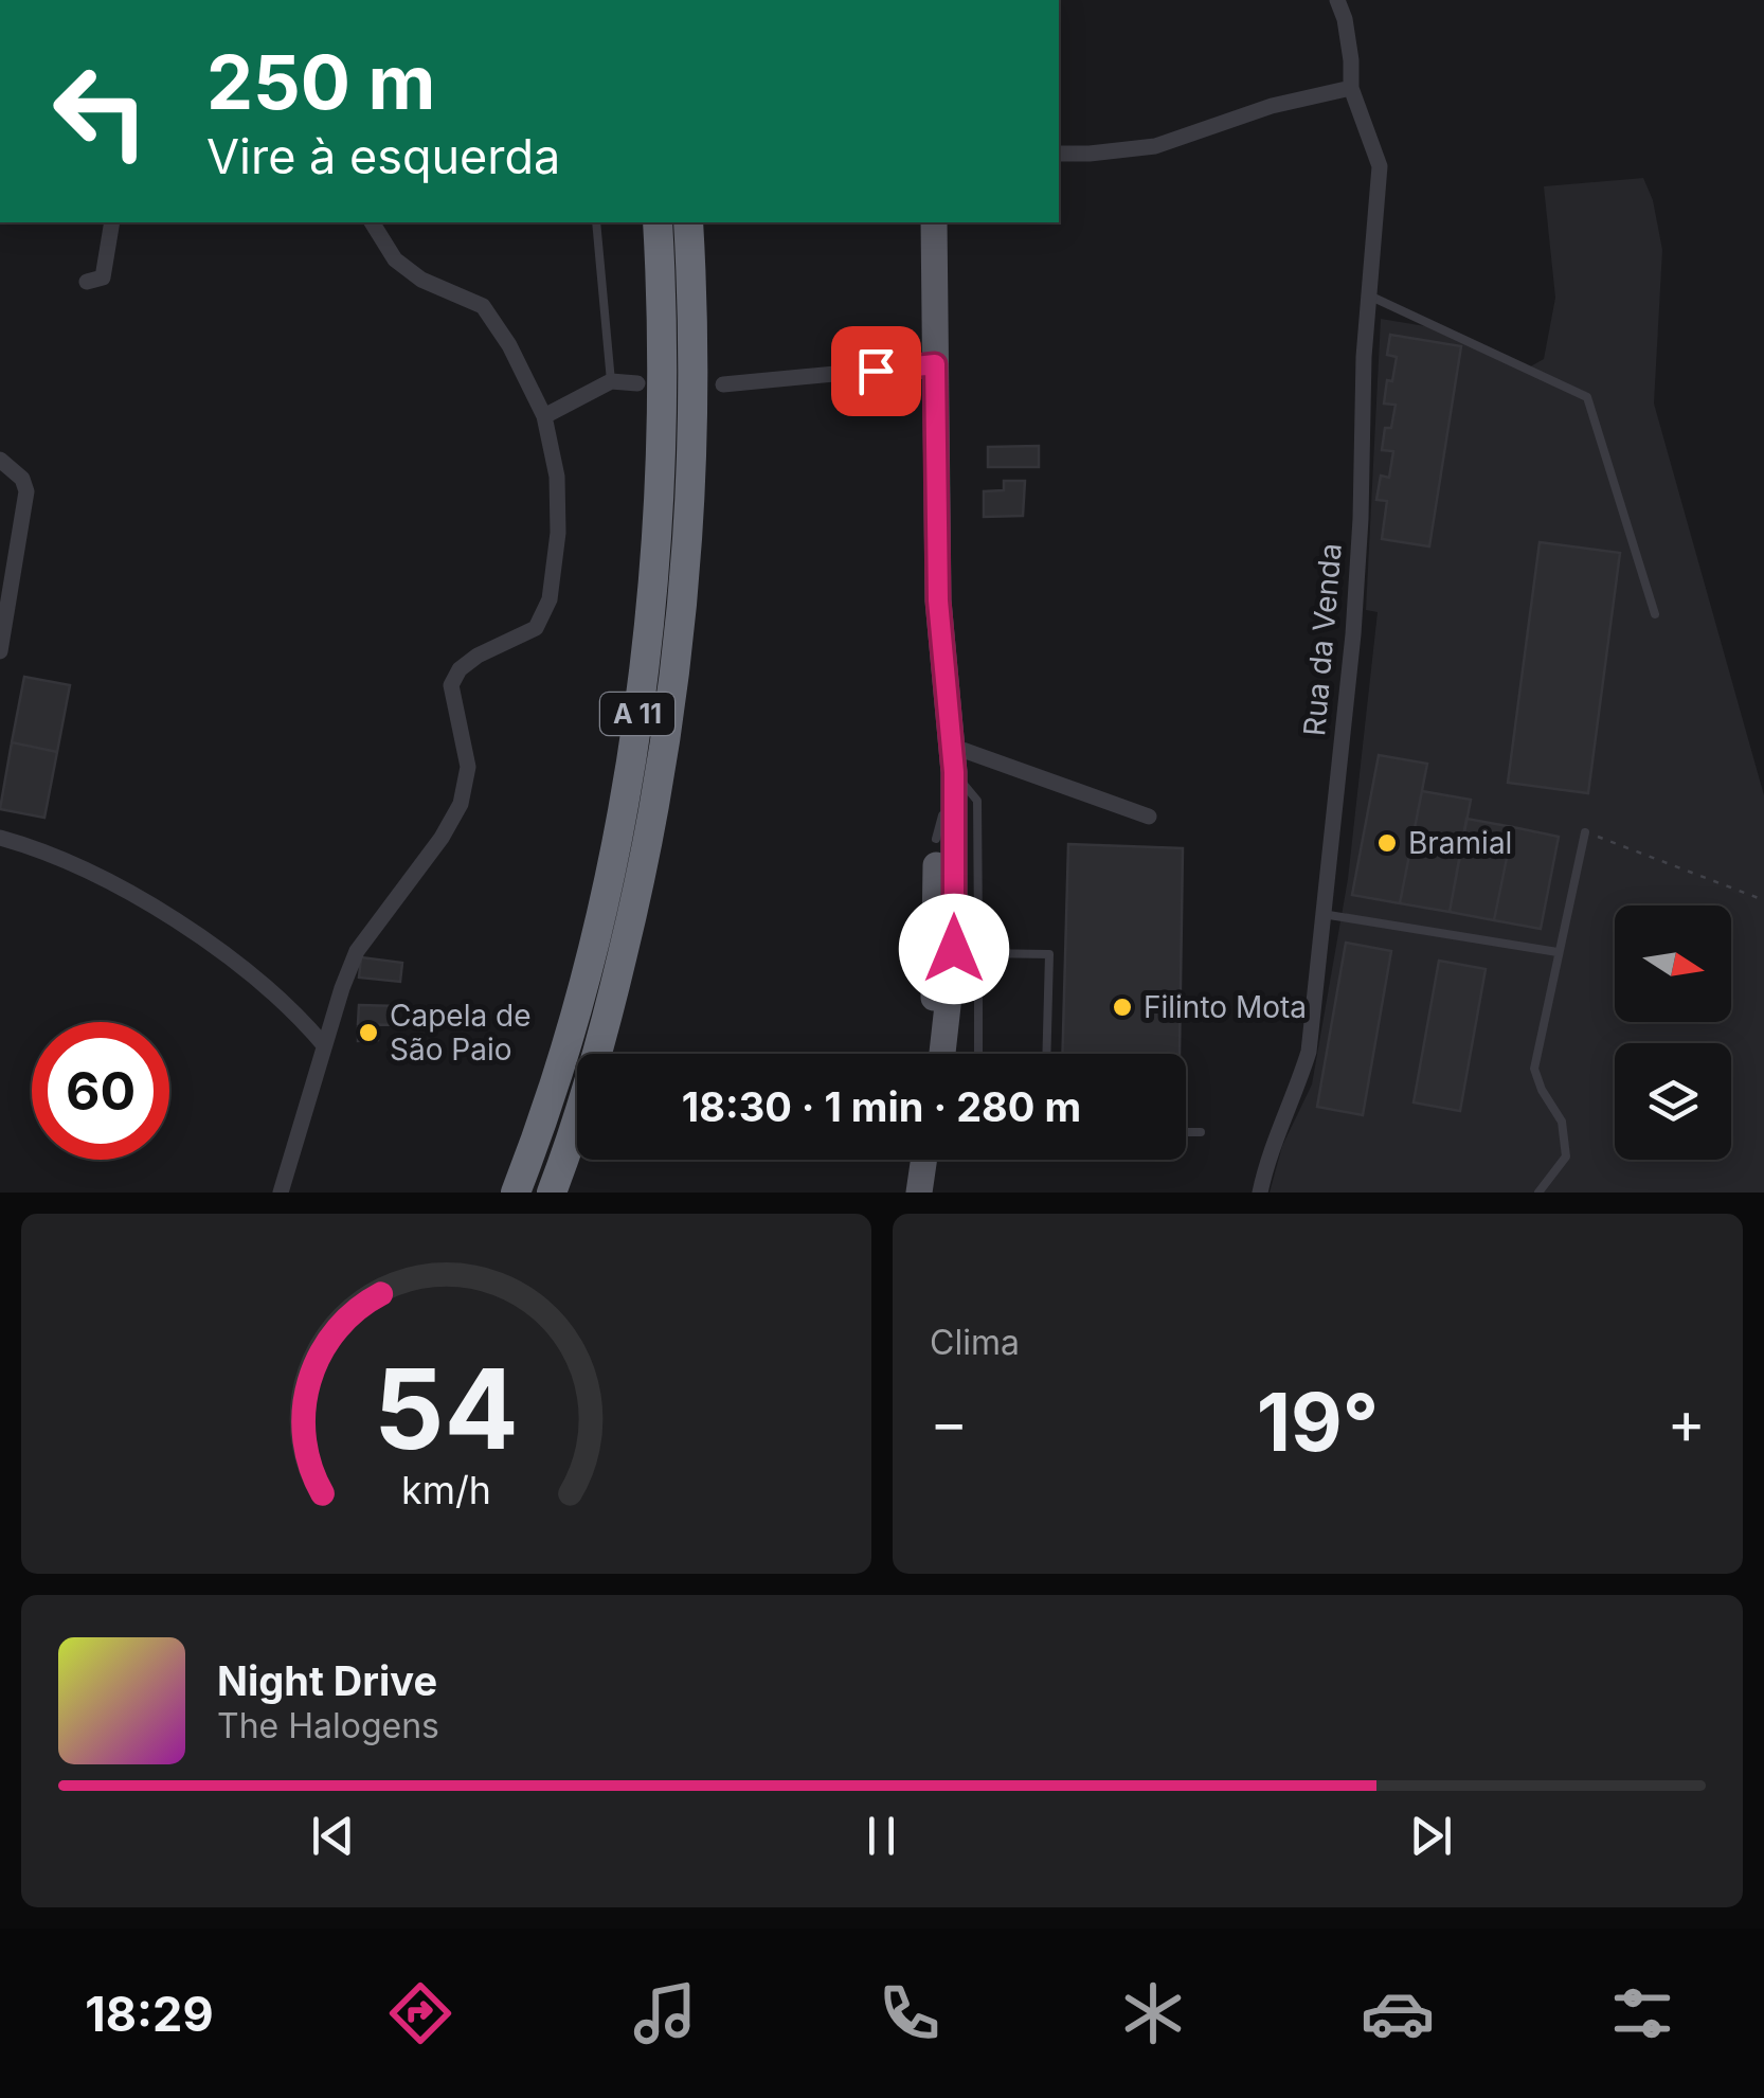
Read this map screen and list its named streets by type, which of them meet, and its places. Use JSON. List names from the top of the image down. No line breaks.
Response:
{"streets":{"highway":["A 11"],"street":["Rua da Venda"]},"places":["Bramial","Filinto Mota","Capela de São Paio"],"north":"right","page":{"turn":["250 m","Vire à esquerda"],"limit":"60","trip":"18:30 · 1 min · 280 m","tile":"Clima","heat":["−","19°","+"],"song":["Night Drive","The Halogens"],"tabs":"18:29","gauge":["54","km/h"]}}
